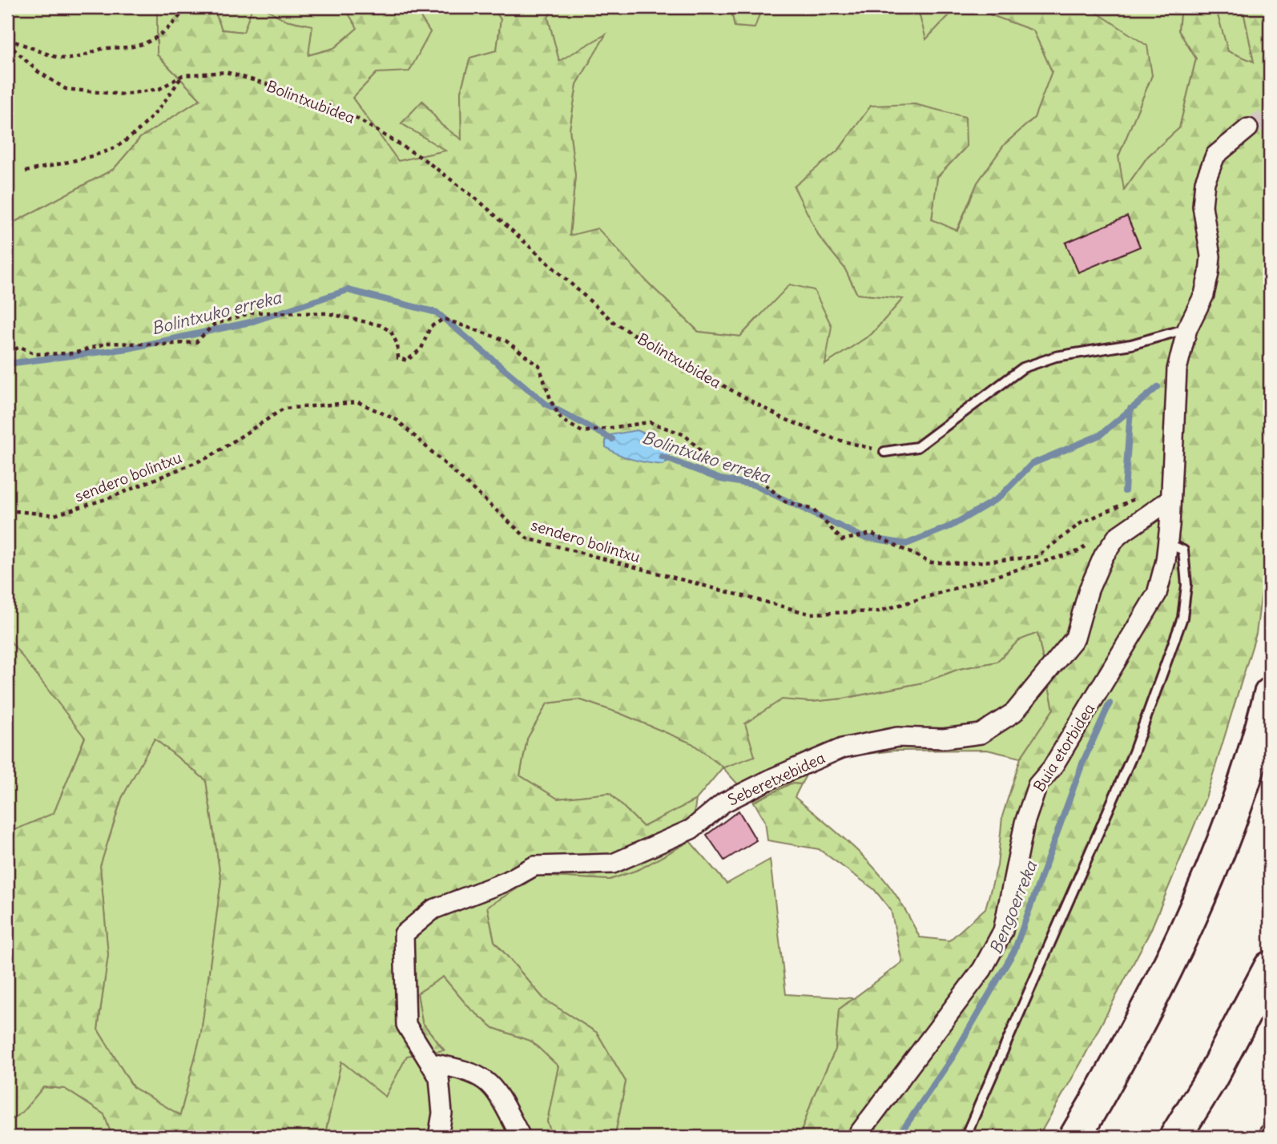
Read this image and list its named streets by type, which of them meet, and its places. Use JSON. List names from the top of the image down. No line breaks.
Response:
{"streets":{"street":["Buia etorbidea","Seberetxebidea"],"path":["Bolintxubidea","sendero bolintxu"]},"crossings":[["Buia etorbidea","Seberetxebidea"]],"water":["Bolintxuko erreka","Bengoerreka"]}
